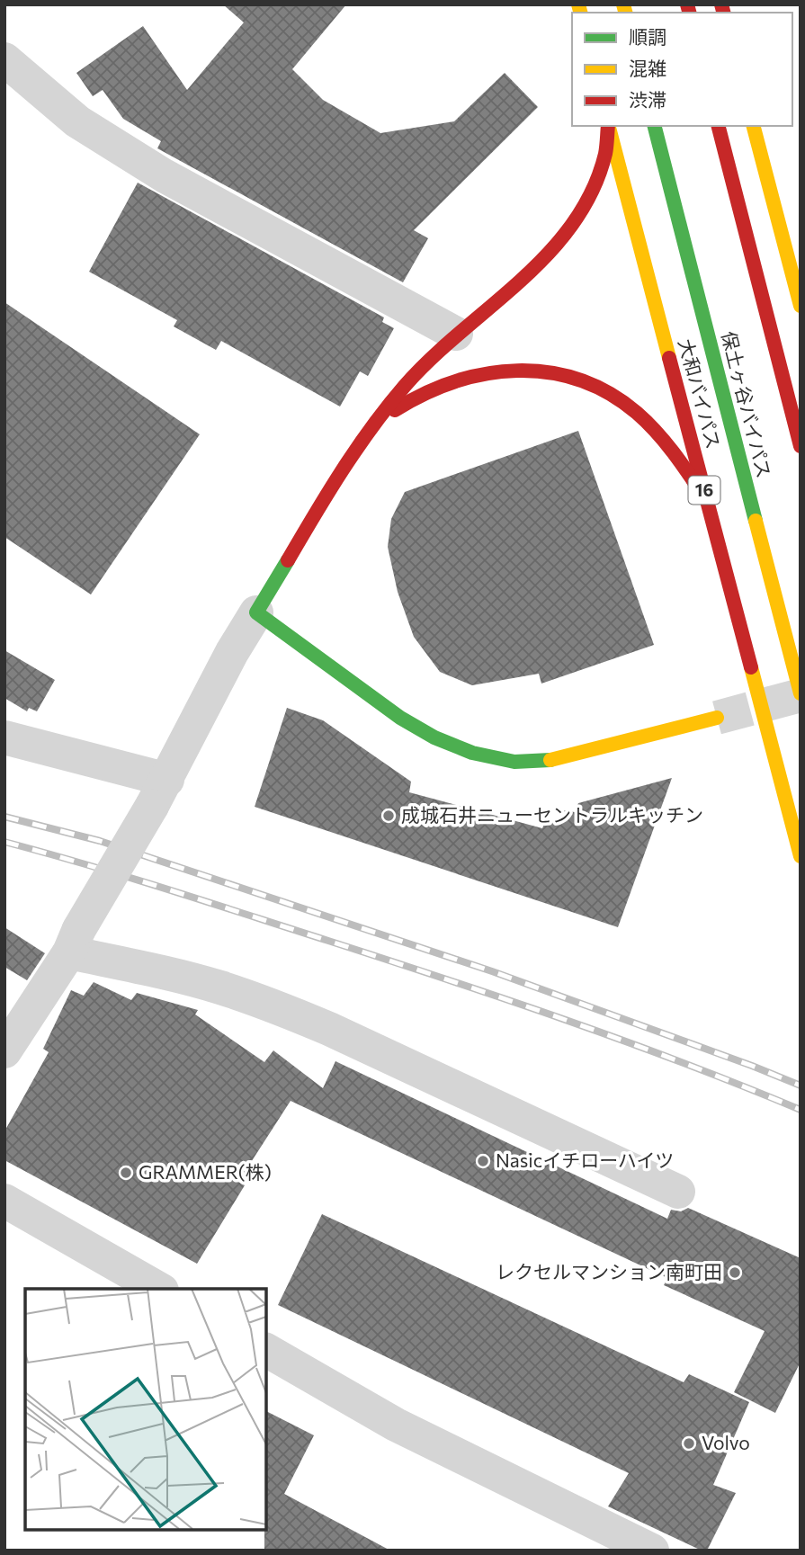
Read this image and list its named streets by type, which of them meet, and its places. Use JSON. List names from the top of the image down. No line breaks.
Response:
{"streets":{"main road":["大和バイパス","保土ヶ谷バイパス","16"]},"places":["成城石井ニューセントラルキッチン","Nasicイチローハイツ","GRAMMER(株)","レクセルマンション南町田","Volvo"],"legend":["順調","混雑","渋滞"]}
